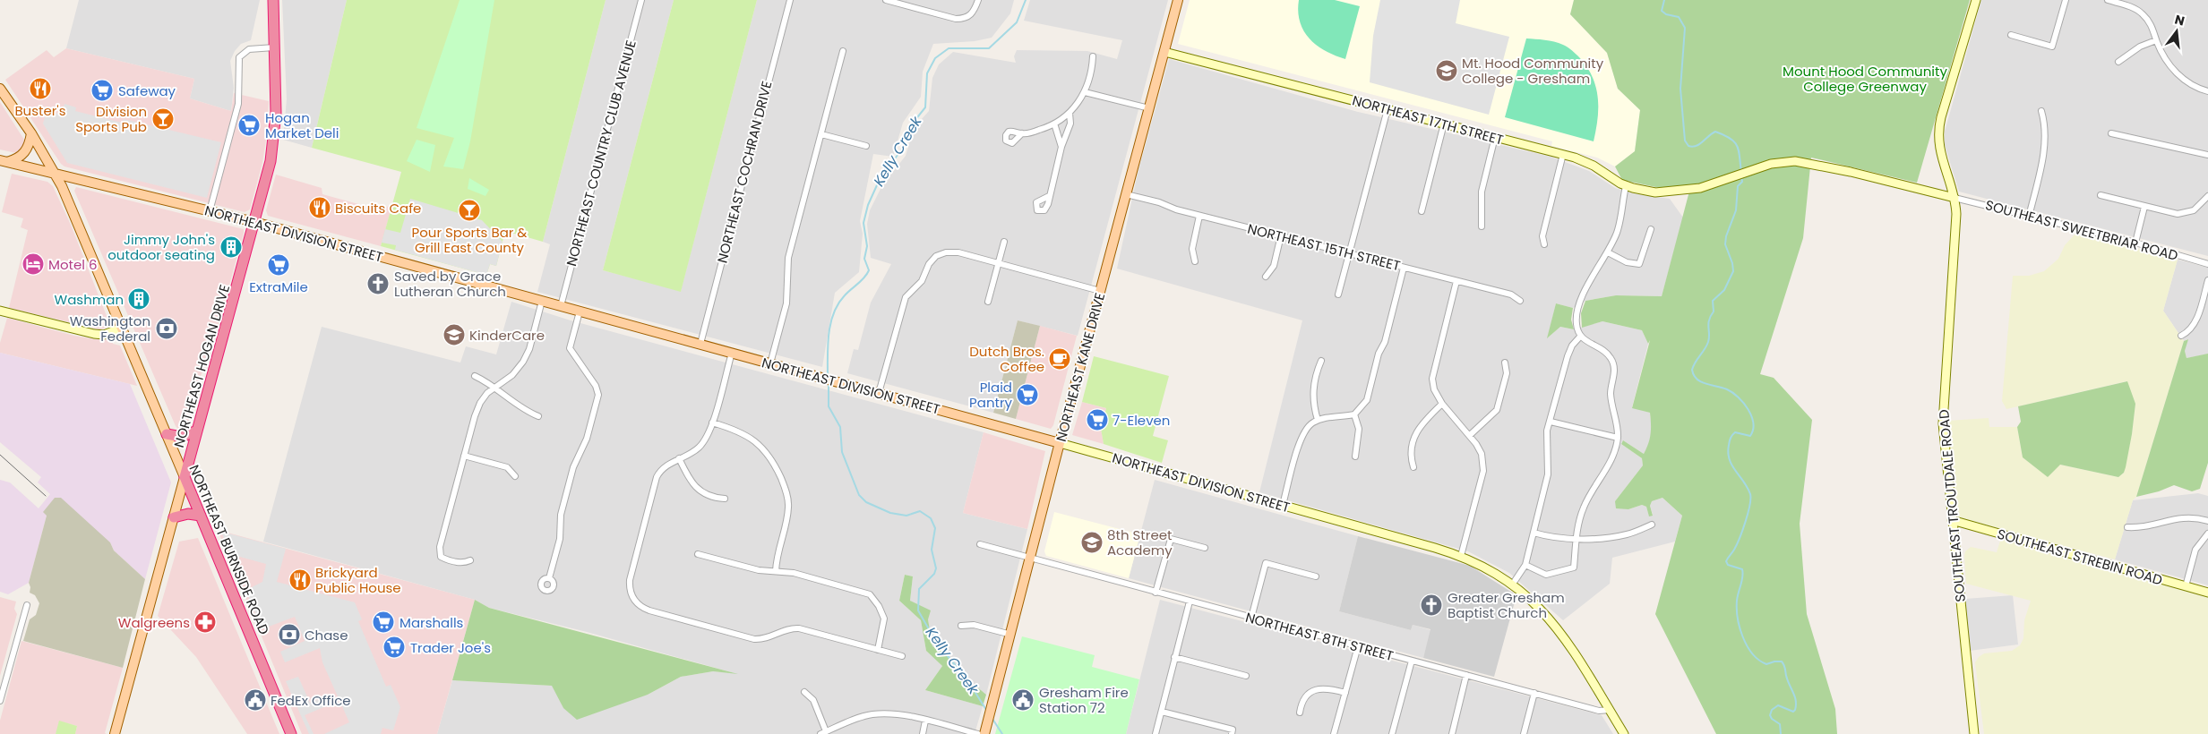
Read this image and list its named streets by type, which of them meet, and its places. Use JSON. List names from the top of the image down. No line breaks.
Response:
{"streets":{"highway":["NORTHEAST HOGAN DRIVE","NORTHEAST BURNSIDE ROAD"],"main road":["NORTHEAST DIVISION STREET","NORTHEAST KANE DRIVE"],"street":["NORTHEAST 17TH STREET","NORTHEAST COUNTRY CLUB AVENUE","NORTHEAST COCHRAN DRIVE","SOUTHEAST SWEETBRIAR ROAD","NORTHEAST 15TH STREET","SOUTHEAST TROUTDALE ROAD","SOUTHEAST STREBIN ROAD","NORTHEAST 8TH STREET"]},"crossings":[["NORTHEAST 17TH STREET","SOUTHEAST SWEETBRIAR ROAD"],["NORTHEAST 17TH STREET","NORTHEAST KANE DRIVE"],["NORTHEAST 17TH STREET","SOUTHEAST TROUTDALE ROAD"],["NORTHEAST COUNTRY CLUB AVENUE","NORTHEAST DIVISION STREET"],["NORTHEAST COCHRAN DRIVE","NORTHEAST DIVISION STREET"],["SOUTHEAST SWEETBRIAR ROAD","SOUTHEAST TROUTDALE ROAD"],["NORTHEAST DIVISION STREET","NORTHEAST HOGAN DRIVE"],["NORTHEAST DIVISION STREET","NORTHEAST KANE DRIVE"],["NORTHEAST DIVISION STREET","NORTHEAST BURNSIDE ROAD"],["NORTHEAST DIVISION STREET","NORTHEAST 8TH STREET"],["NORTHEAST 15TH STREET","NORTHEAST KANE DRIVE"],["NORTHEAST HOGAN DRIVE","NORTHEAST BURNSIDE ROAD"],["NORTHEAST KANE DRIVE","NORTHEAST 8TH STREET"],["SOUTHEAST TROUTDALE ROAD","SOUTHEAST STREBIN ROAD"]],"water":["Kelly Creek"],"parks":["Mount Hood Community College Greenway"],"places":{"school or university":["Mt. Hood Community College - Gresham","KinderCare","8th Street Academy"],"restaurant":["Buster's","Biscuits Cafe","Brickyard Public House"],"supermarket":["Safeway","Hogan Market Deli","ExtraMile","Plaid Pantry","7-Eleven","Marshalls","Trader Joe's"],"bar":["Division Sports Pub","Pour Sports Bar & Grill East County"],"building":["Jimmy John's outdoor seating","Washman"],"hotel":["Motel 6"],"church":["Saved by Grace Lutheran Church","Greater Gresham Baptist Church"],"bank":["Washington Federal","Chase"],"cafe":["Dutch Bros. Coffee"],"pharmacy":["Walgreens"],"public building":["FedEx Office","Gresham Fire Station 72"]},"north":"top"}
